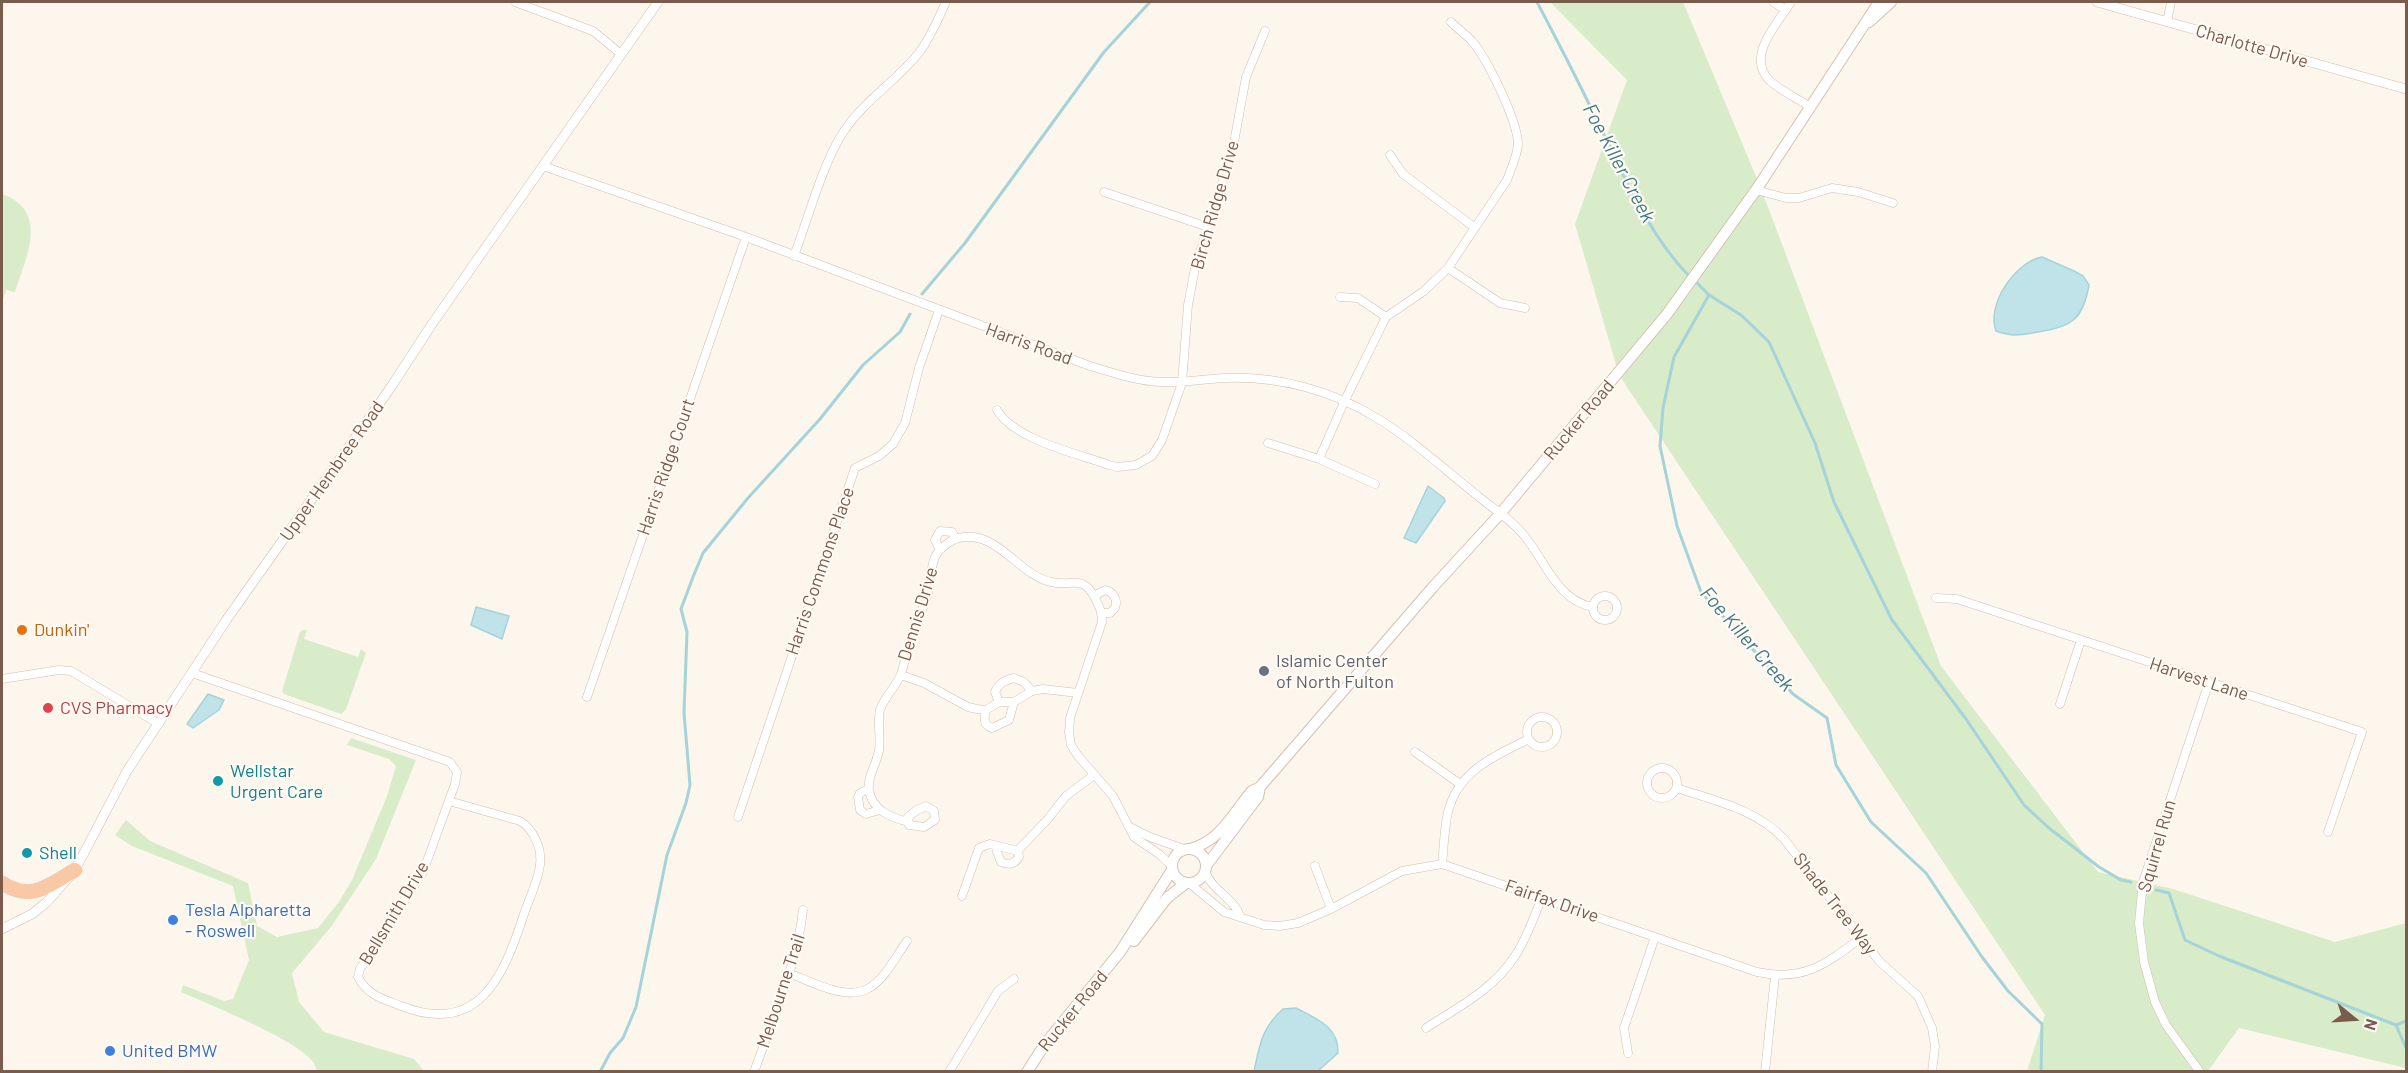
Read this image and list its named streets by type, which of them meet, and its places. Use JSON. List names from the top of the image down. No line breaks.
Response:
{"streets":{"main road":["Rucker Road"],"street":["Charlotte Drive","Birch Ridge Drive","Harris Road","Harris Ridge Court","Upper Hembree Road","Harris Commons Place","Dennis Drive","Harvest Lane","Squirrel Run","Fairfax Drive","Shade Tree Way","Bellsmith Drive","Melbourne Trail"]},"crossings":[["Birch Ridge Drive","Harris Road"],["Harris Road","Rucker Road"],["Harris Road","Harris Ridge Court"],["Harris Road","Upper Hembree Road"],["Harris Road","Harris Commons Place"],["Rucker Road","Fairfax Drive"],["Upper Hembree Road","Bellsmith Drive"],["Harvest Lane","Squirrel Run"],["Fairfax Drive","Shade Tree Way"]],"water":["Foe Killer Creek"],"places":["Dunkin'","Islamic Center of North Fulton","CVS Pharmacy","Wellstar Urgent Care","Shell","Tesla Alpharetta - Roswell","United BMW"],"north":"right"}
